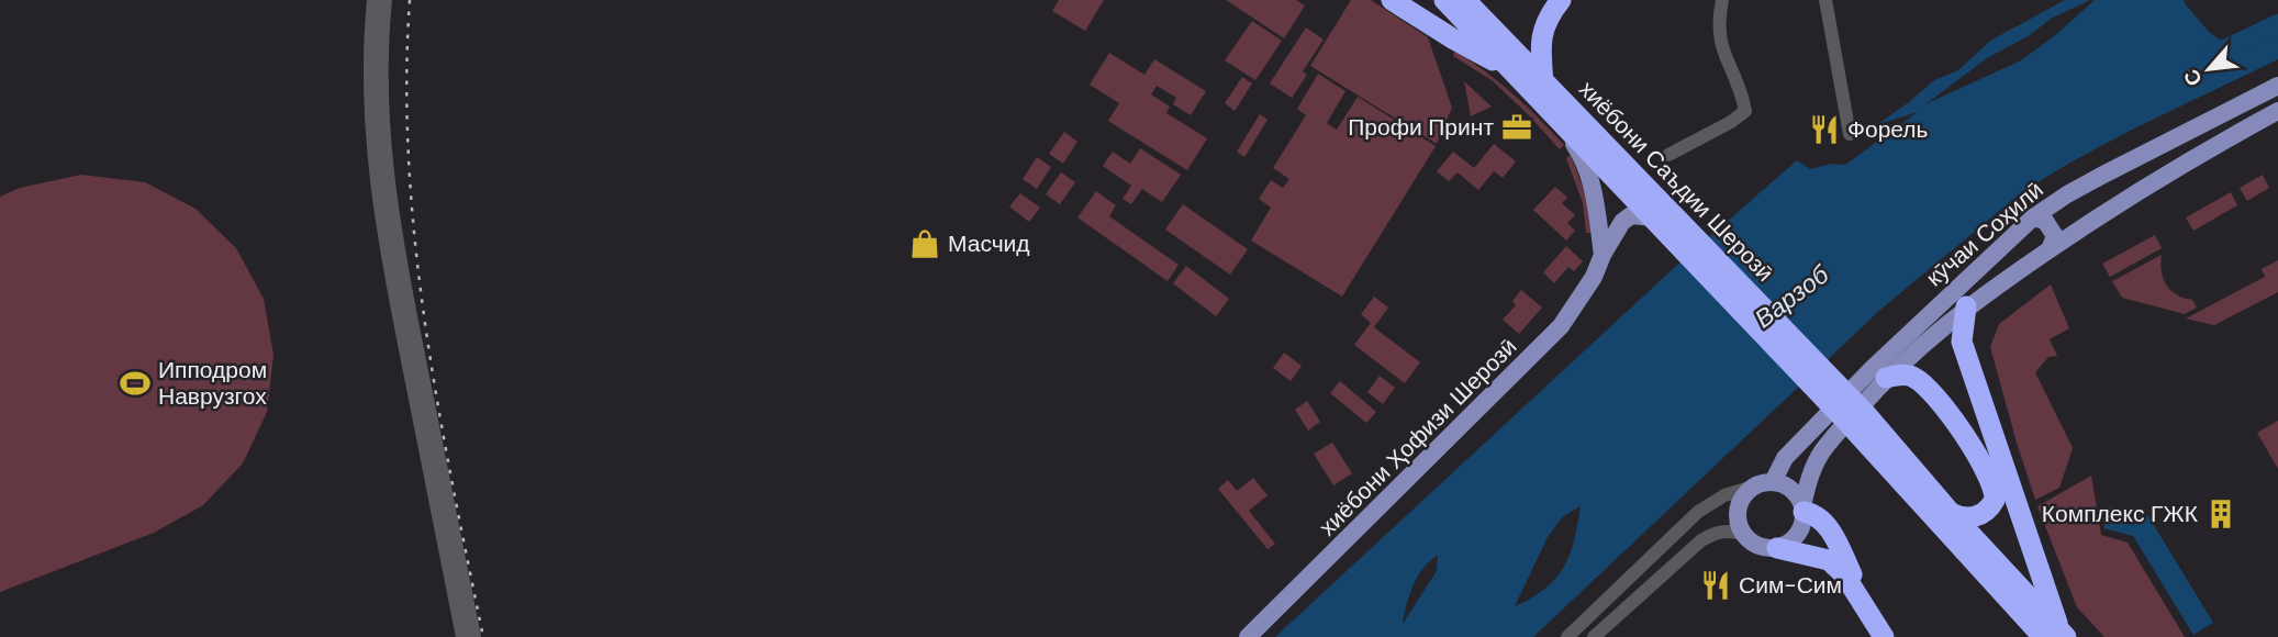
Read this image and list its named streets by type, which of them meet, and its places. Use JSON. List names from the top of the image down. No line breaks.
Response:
{"streets":{"highway":["хиёбони Саъдии Шерозӣ"],"main road":["кӯчаи Соҳилӣ","хиёбони Ҳофизи Шерозӣ"]},"crossings":[["хиёбони Саъдии Шерозӣ","хиёбони Ҳофизи Шерозӣ"]],"water":["Варзоб"],"places":{"office":["Профи Принт"],"restaurant":["Форель","Сим-Сим"],"shop":["Масчид"],"sports":["Ипподром Наврузгох"],"building":["Комплекс ГЖК"]},"north":"bottom left"}
